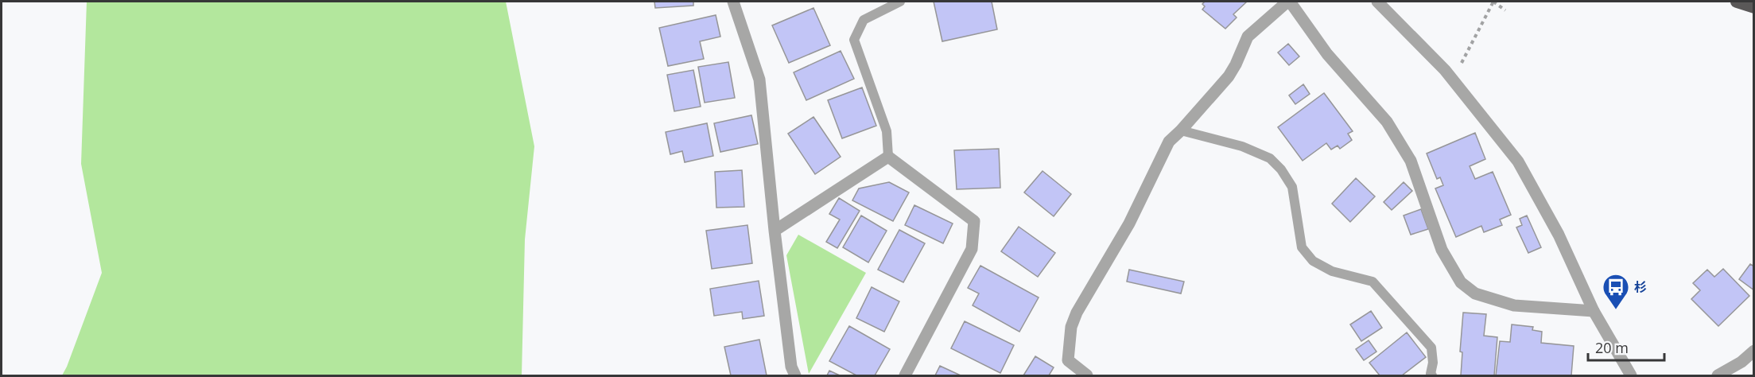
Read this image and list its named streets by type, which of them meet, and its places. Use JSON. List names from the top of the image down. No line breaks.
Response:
{"places":{"bus stop":["杉"]},"scale_bar":"20 m"}
